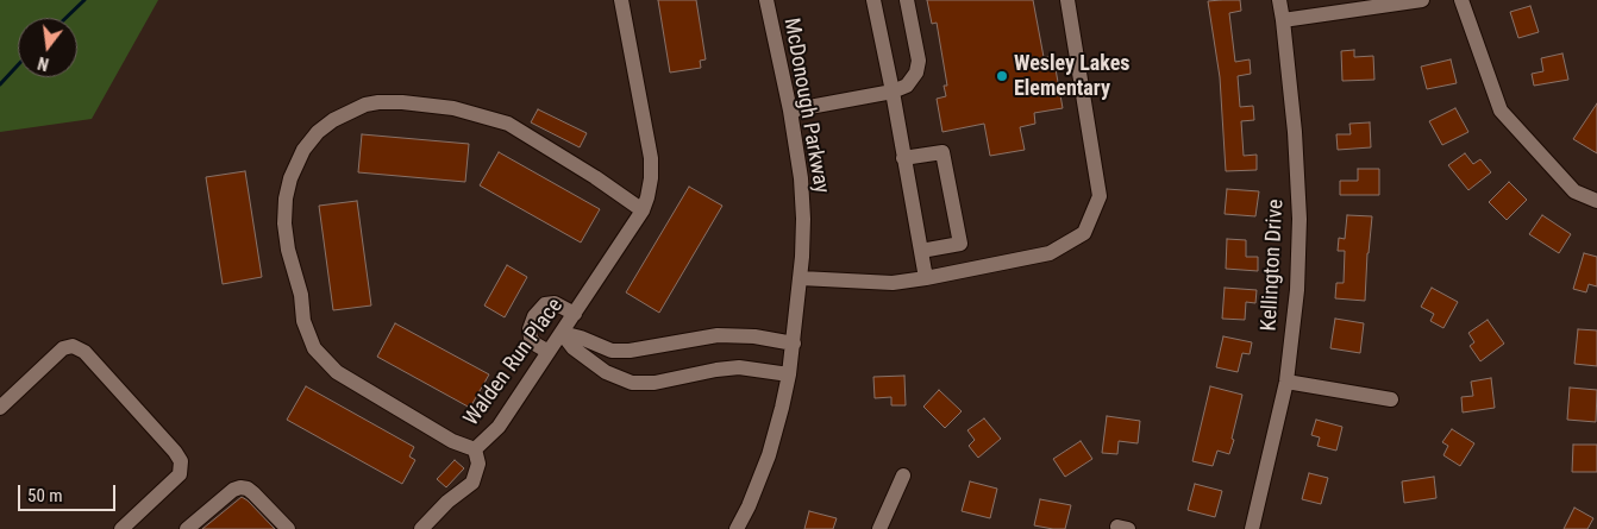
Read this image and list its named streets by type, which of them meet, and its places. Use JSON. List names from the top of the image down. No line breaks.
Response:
{"streets":{"street":["McDonough Parkway","Kellington Drive","Walden Run Place"]},"crossings":[["McDonough Parkway","Walden Run Place"]],"places":["Wesley Lakes Elementary"],"scale_bar":"50 m","north":"bottom"}
